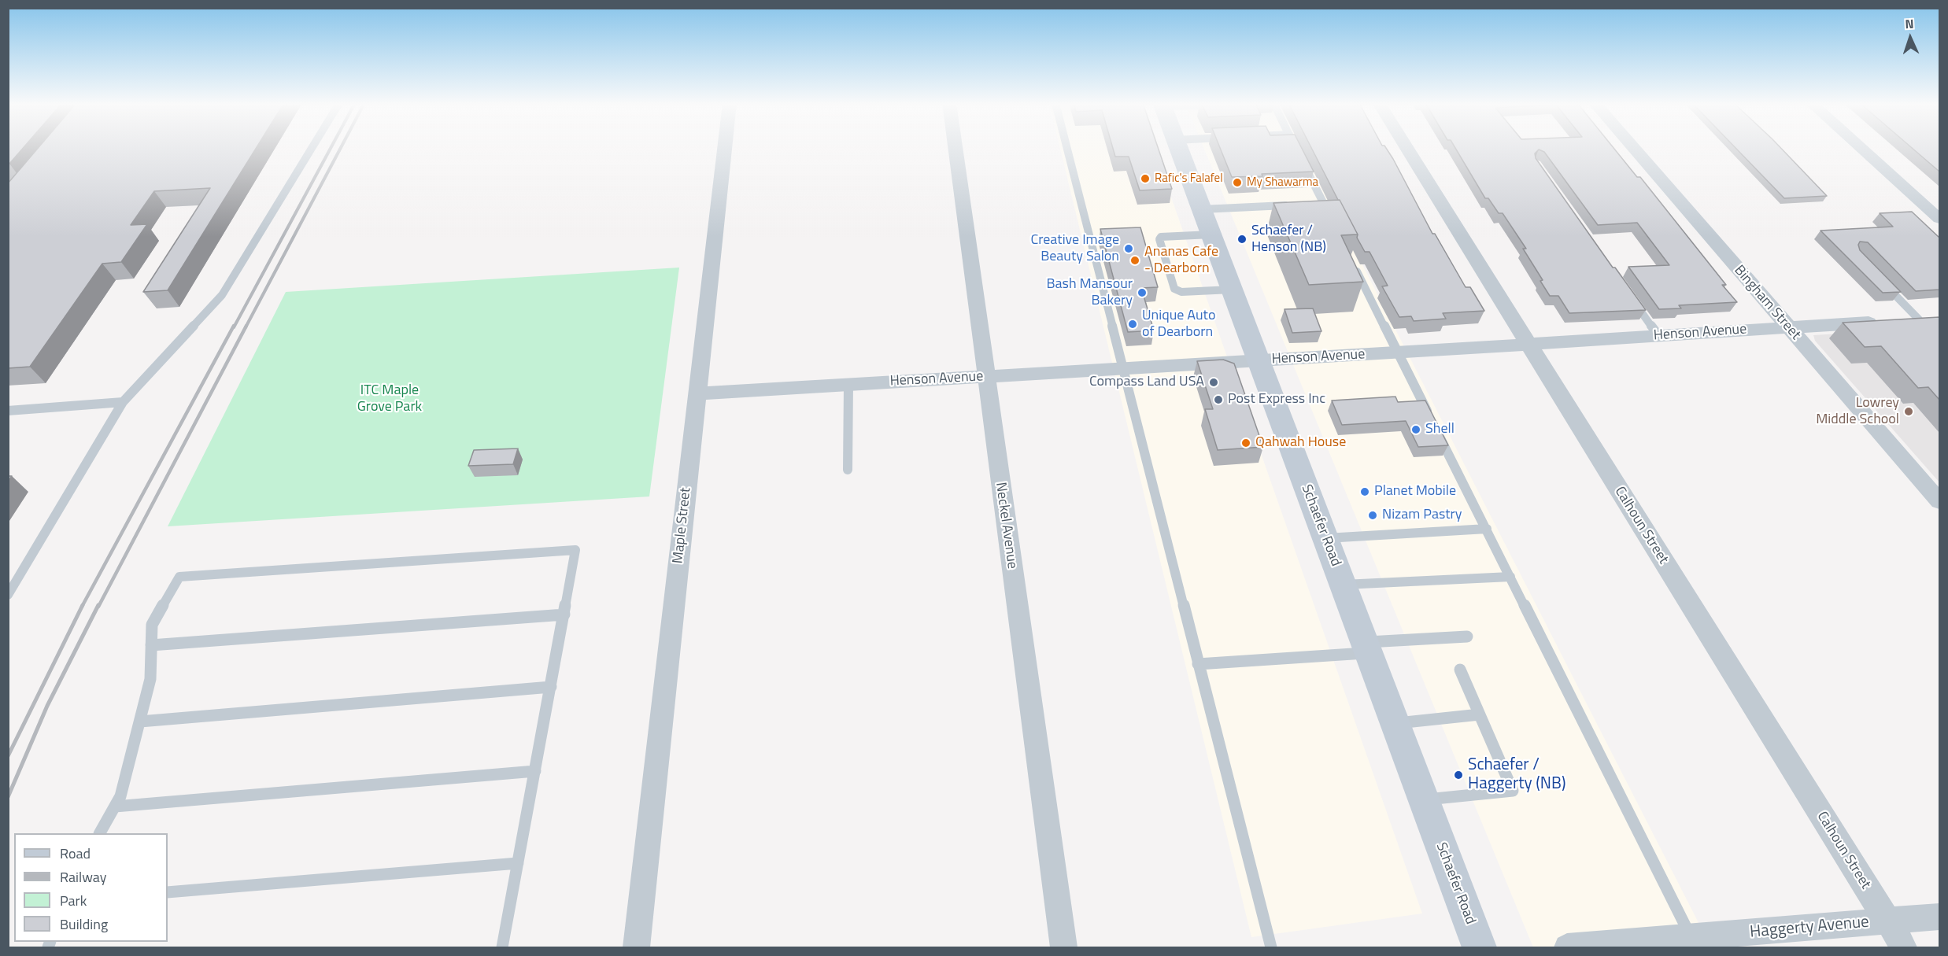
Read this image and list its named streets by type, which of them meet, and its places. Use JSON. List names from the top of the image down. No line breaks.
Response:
{"streets":{"main road":["Schaefer Road"],"street":["Bingham Street","Henson Avenue","Maple Street","Neckel Avenue","Calhoun Street","Haggerty Avenue"]},"crossings":[["Bingham Street","Henson Avenue"],["Henson Avenue","Maple Street"],["Henson Avenue","Neckel Avenue"],["Henson Avenue","Schaefer Road"],["Henson Avenue","Calhoun Street"],["Calhoun Street","Haggerty Avenue"]],"parks":["ITC Maple Grove Park"],"places":["Rafic's Falafel","My Shawarma","Schaefer / Henson (NB)","Creative Image Beauty Salon","Ananas Cafe - Dearborn","Bash Mansour Bakery","Unique Auto of Dearborn","Compass Land USA","Post Express Inc","Lowrey Middle School","Shell","Qahwah House","Planet Mobile","Nizam Pastry","Schaefer / Haggerty (NB)"],"legend":["Road","Railway","Park","Building"],"north":"top"}
